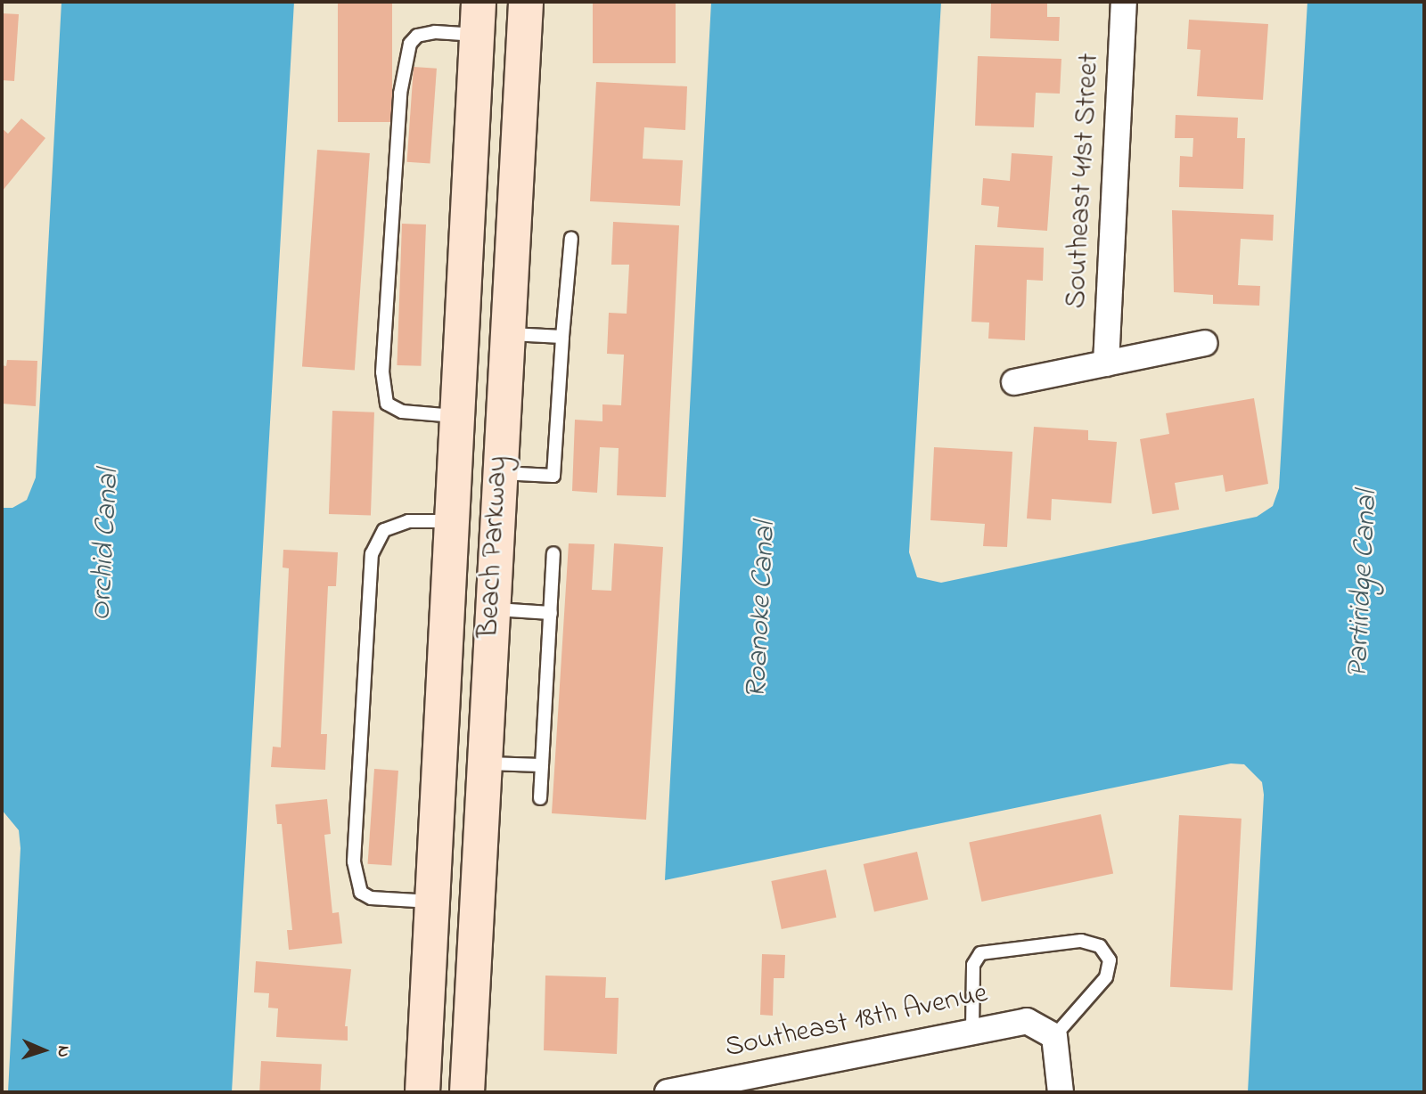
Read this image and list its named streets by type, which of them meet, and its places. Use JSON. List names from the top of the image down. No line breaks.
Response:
{"streets":{"street":["Southeast 41st Street","Beach Parkway","Southeast 18th Avenue"]},"water":["Orchid Canal","Partiridge Canal","Roanoke Canal"],"north":"right"}
